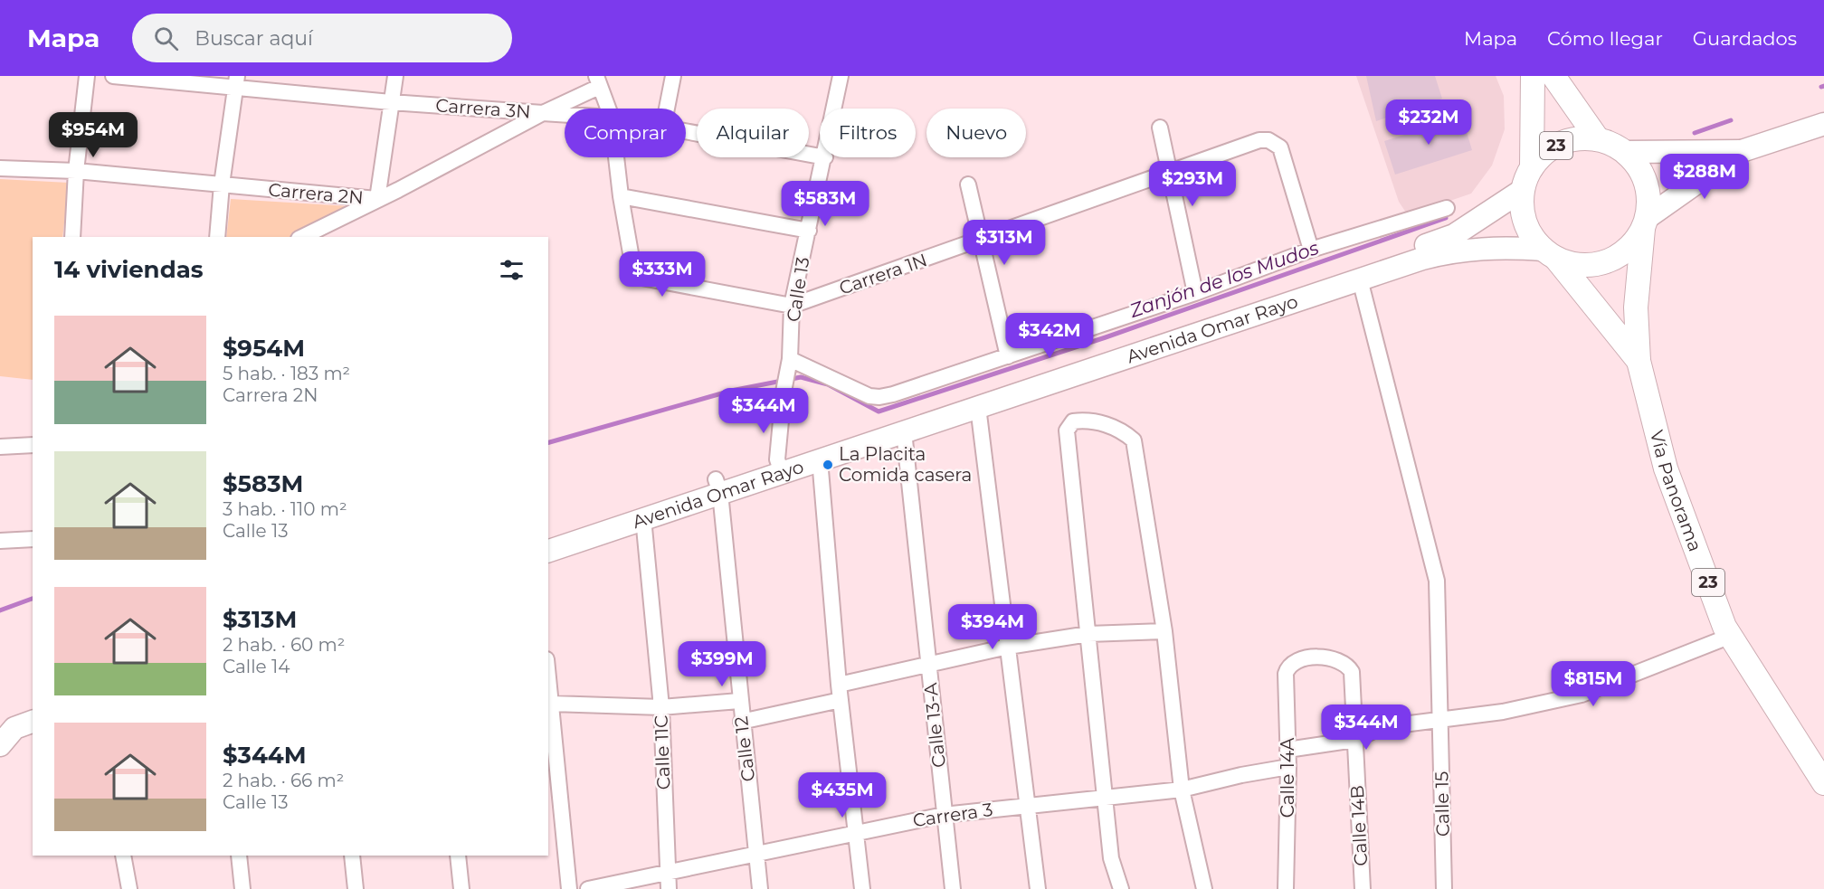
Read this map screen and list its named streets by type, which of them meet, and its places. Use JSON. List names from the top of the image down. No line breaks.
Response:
{"streets":{"main road":["23","Vía Panorama"],"street":["Carrera 3N","Carrera 2N","Carrera 1N","Calle 13","Avenida Omar Rayo","Calle 13-A","Calle 12","Calle 11C","Calle 14A","Calle 15","Carrera 3","Calle 14B"]},"crossings":[["Carrera 3N","Carrera 2N"],["Carrera 3N","Carrera 1N"],["Carrera 3N","Calle 13"],["23","Avenida Omar Rayo"],["23","Vía Panorama"],["Carrera 1N","Calle 13"],["Calle 13","Avenida Omar Rayo"],["Avenida Omar Rayo","Vía Panorama"],["Avenida Omar Rayo","Calle 13-A"],["Avenida Omar Rayo","Calle 12"],["Avenida Omar Rayo","Calle 11C"],["Avenida Omar Rayo","Calle 15"],["Calle 13-A","Carrera 3"],["Calle 12","Carrera 3"],["Calle 11C","Carrera 3"],["Calle 14A","Carrera 3"],["Calle 14A","Calle 14B"]],"water":["Zanjón de los Mudos"],"places":["La Placita Comida casera"],"page":{"header":"Mapa","search":"Buscar aquí","nav":["Mapa","Cómo llegar","Guardados"],"price":["$232M","$954M","$288M","$293M","$583M","$313M","$333M","$342M","$344M","$394M","$399M","$815M","$344M","$435M"],"chip":["Comprar","Alquilar","Filtros","Nuevo"],"heading":"14 viviendas","list":[{"name":"$954M","note":"5 hab. · 183 m² · Carrera 2N"},{"name":"$583M","note":"3 hab. · 110 m² · Calle 13"},{"name":"$313M","note":"2 hab. · 60 m² · Calle 14"},{"name":"$344M","note":"2 hab. · 66 m² · Calle 13"}]}}
